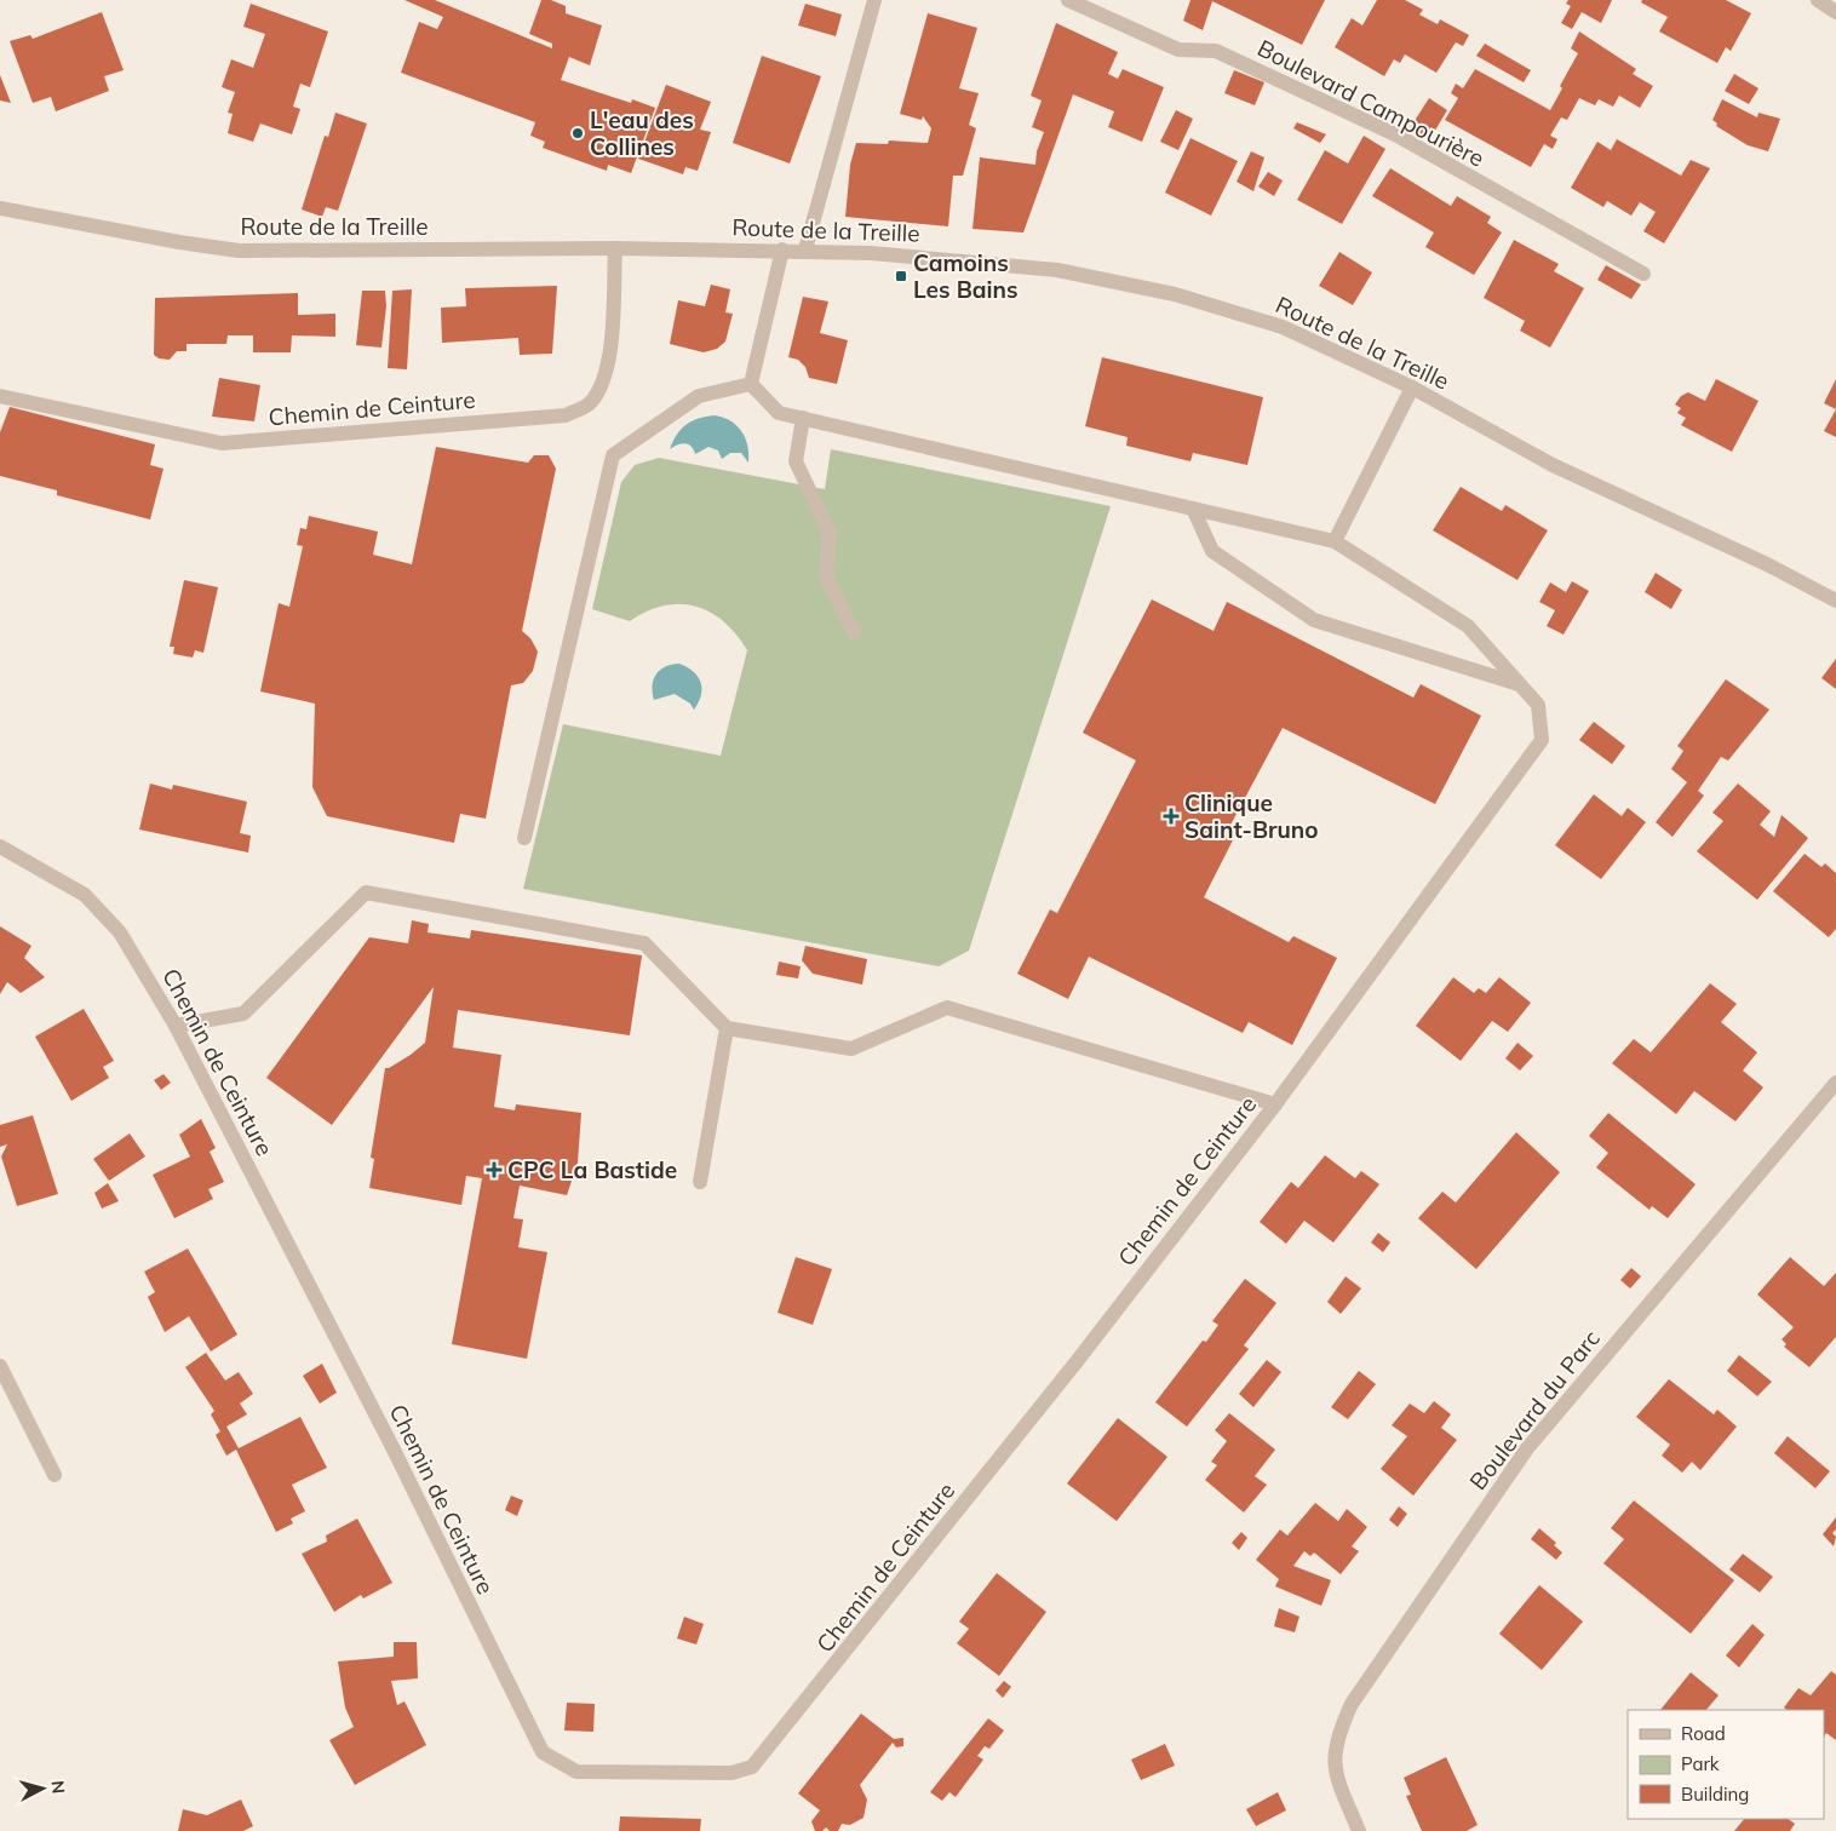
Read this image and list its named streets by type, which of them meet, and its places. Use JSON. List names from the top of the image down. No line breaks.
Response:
{"streets":{"street":["Boulevard Campourière","Route de la Treille","Chemin de Ceinture","Boulevard du Parc"]},"crossings":[["Route de la Treille","Chemin de Ceinture"]],"places":{"other":["L'eau des Collines"],"transit":["Camoins Les Bains"],"health":["Clinique Saint-Bruno","CPC La Bastide"]},"legend":["Road","Park","Building"],"north":"right"}
